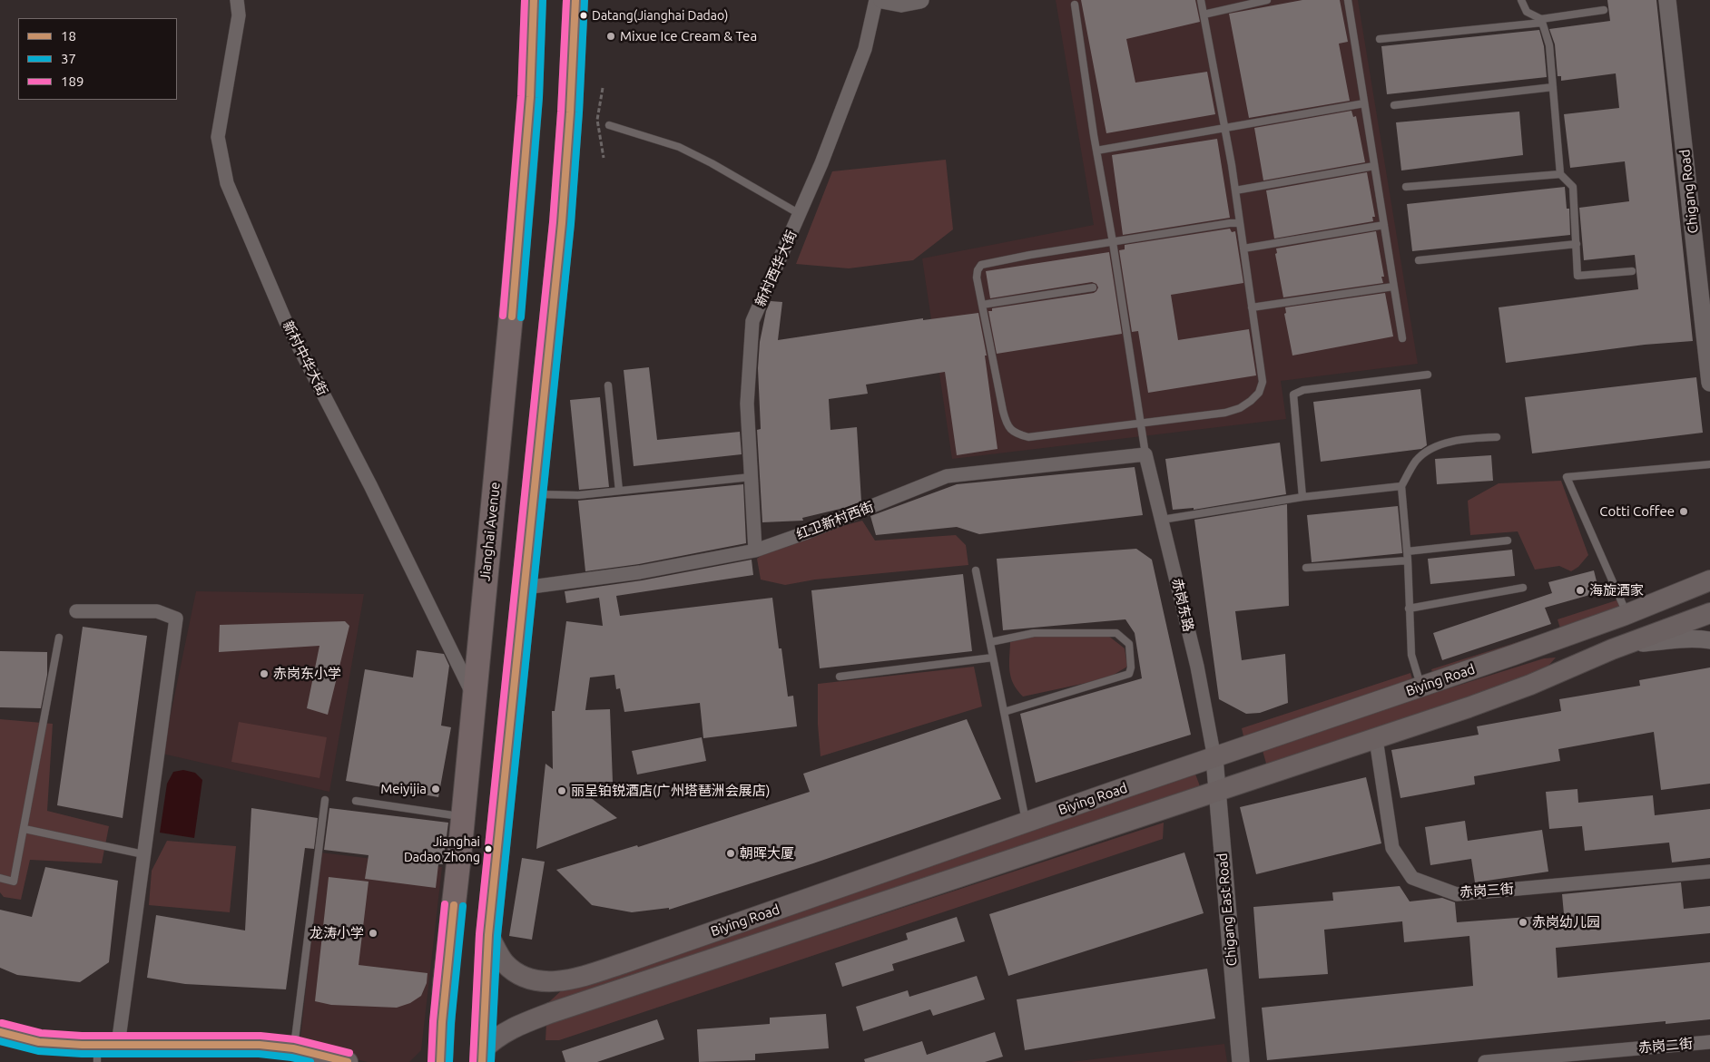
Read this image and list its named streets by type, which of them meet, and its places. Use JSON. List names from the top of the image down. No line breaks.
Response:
{"streets":{"highway":["Jianghai Avenue"],"main road":["Biying Road"],"street":["Chigang Road","新村西华大街","新村中华大街","红卫新村西街","赤岗东路","赤岗三街","Chigang East Road","赤岗二街"]},"crossings":[["新村西华大街","红卫新村西街"],["新村中华大街","Jianghai Avenue"],["红卫新村西街","赤岗东路"],["赤岗东路","Biying Road"],["赤岗东路","Chigang East Road"],["Biying Road","赤岗三街"],["Biying Road","Chigang East Road"]],"places":["Datang(Jianghai Dadao)","Mixue Ice Cream & Tea","Cotti Coffee","海旋酒家","赤岗东小学","Meiyijia","丽呈铂锐酒店(广州塔琶洲会展店)","Jianghai Dadao Zhong","朝晖大厦","赤岗幼儿园","龙涛小学"],"lines":["transit line 18","transit line 37","transit line 189"],"legend":["18","37","189"]}
